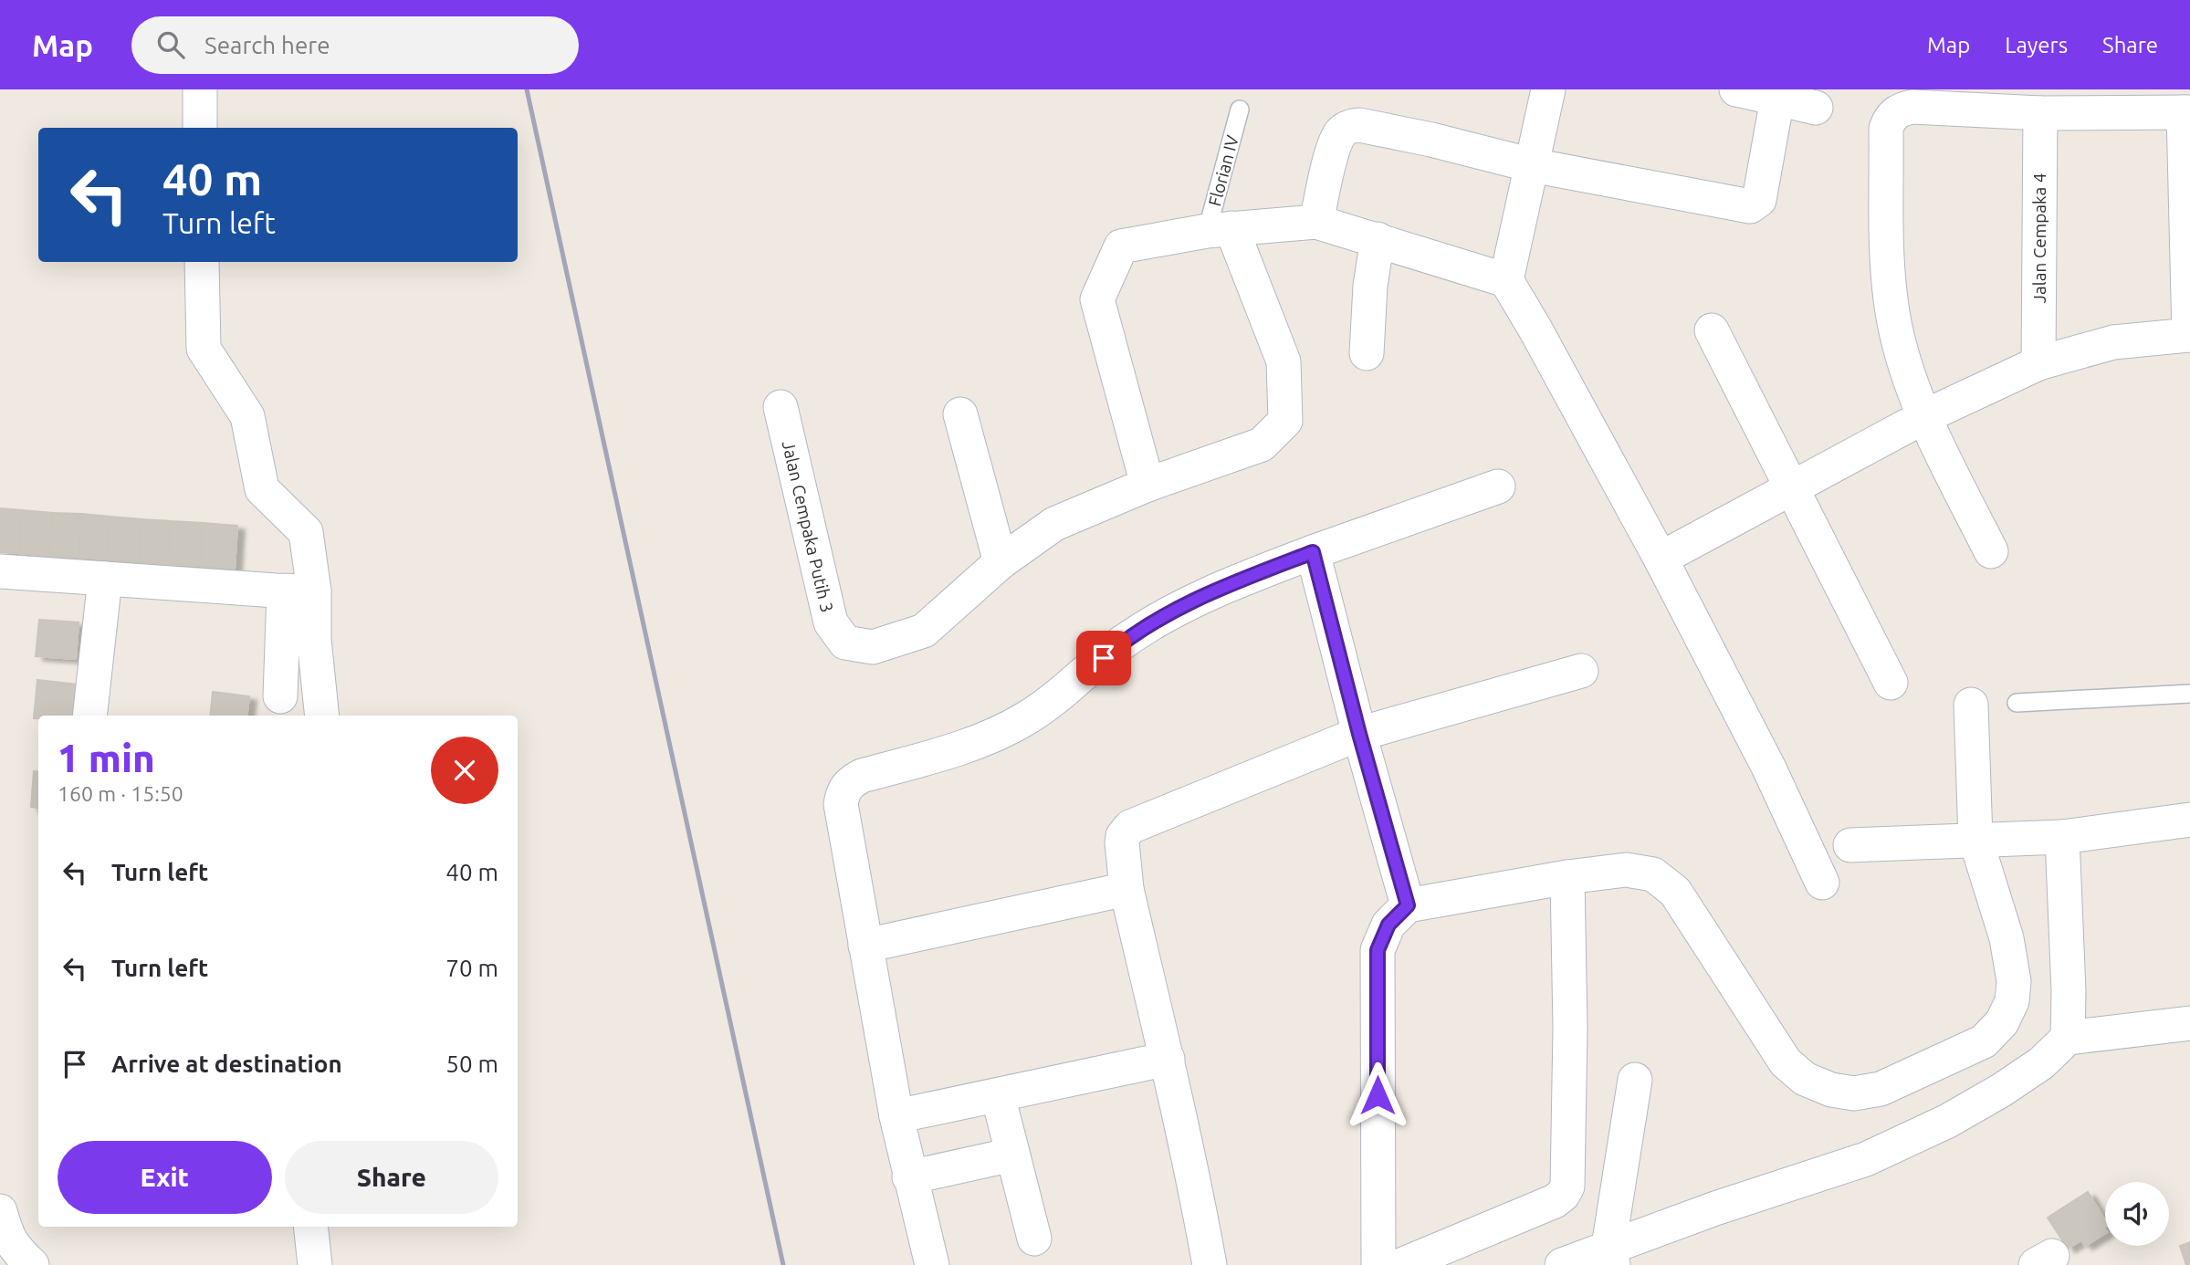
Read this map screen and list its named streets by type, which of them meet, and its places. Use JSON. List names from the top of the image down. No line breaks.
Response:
{"streets":{"street":["Jalan Cempaka 4","Jalan Cempaka Putih 3"],"lane":["Florian IV"]},"page":{"header":"Map","search":"Search here","nav":["Map","Layers","Share"],"turn":["40 m","Turn left"],"heading":["1 min","160 m · 15:50"],"list":[{"name":"Turn left","value":"40 m"},{"name":"Turn left","value":"70 m"},{"name":"Arrive at destination","value":"50 m"}],"buttons":["Exit","Share"]}}
